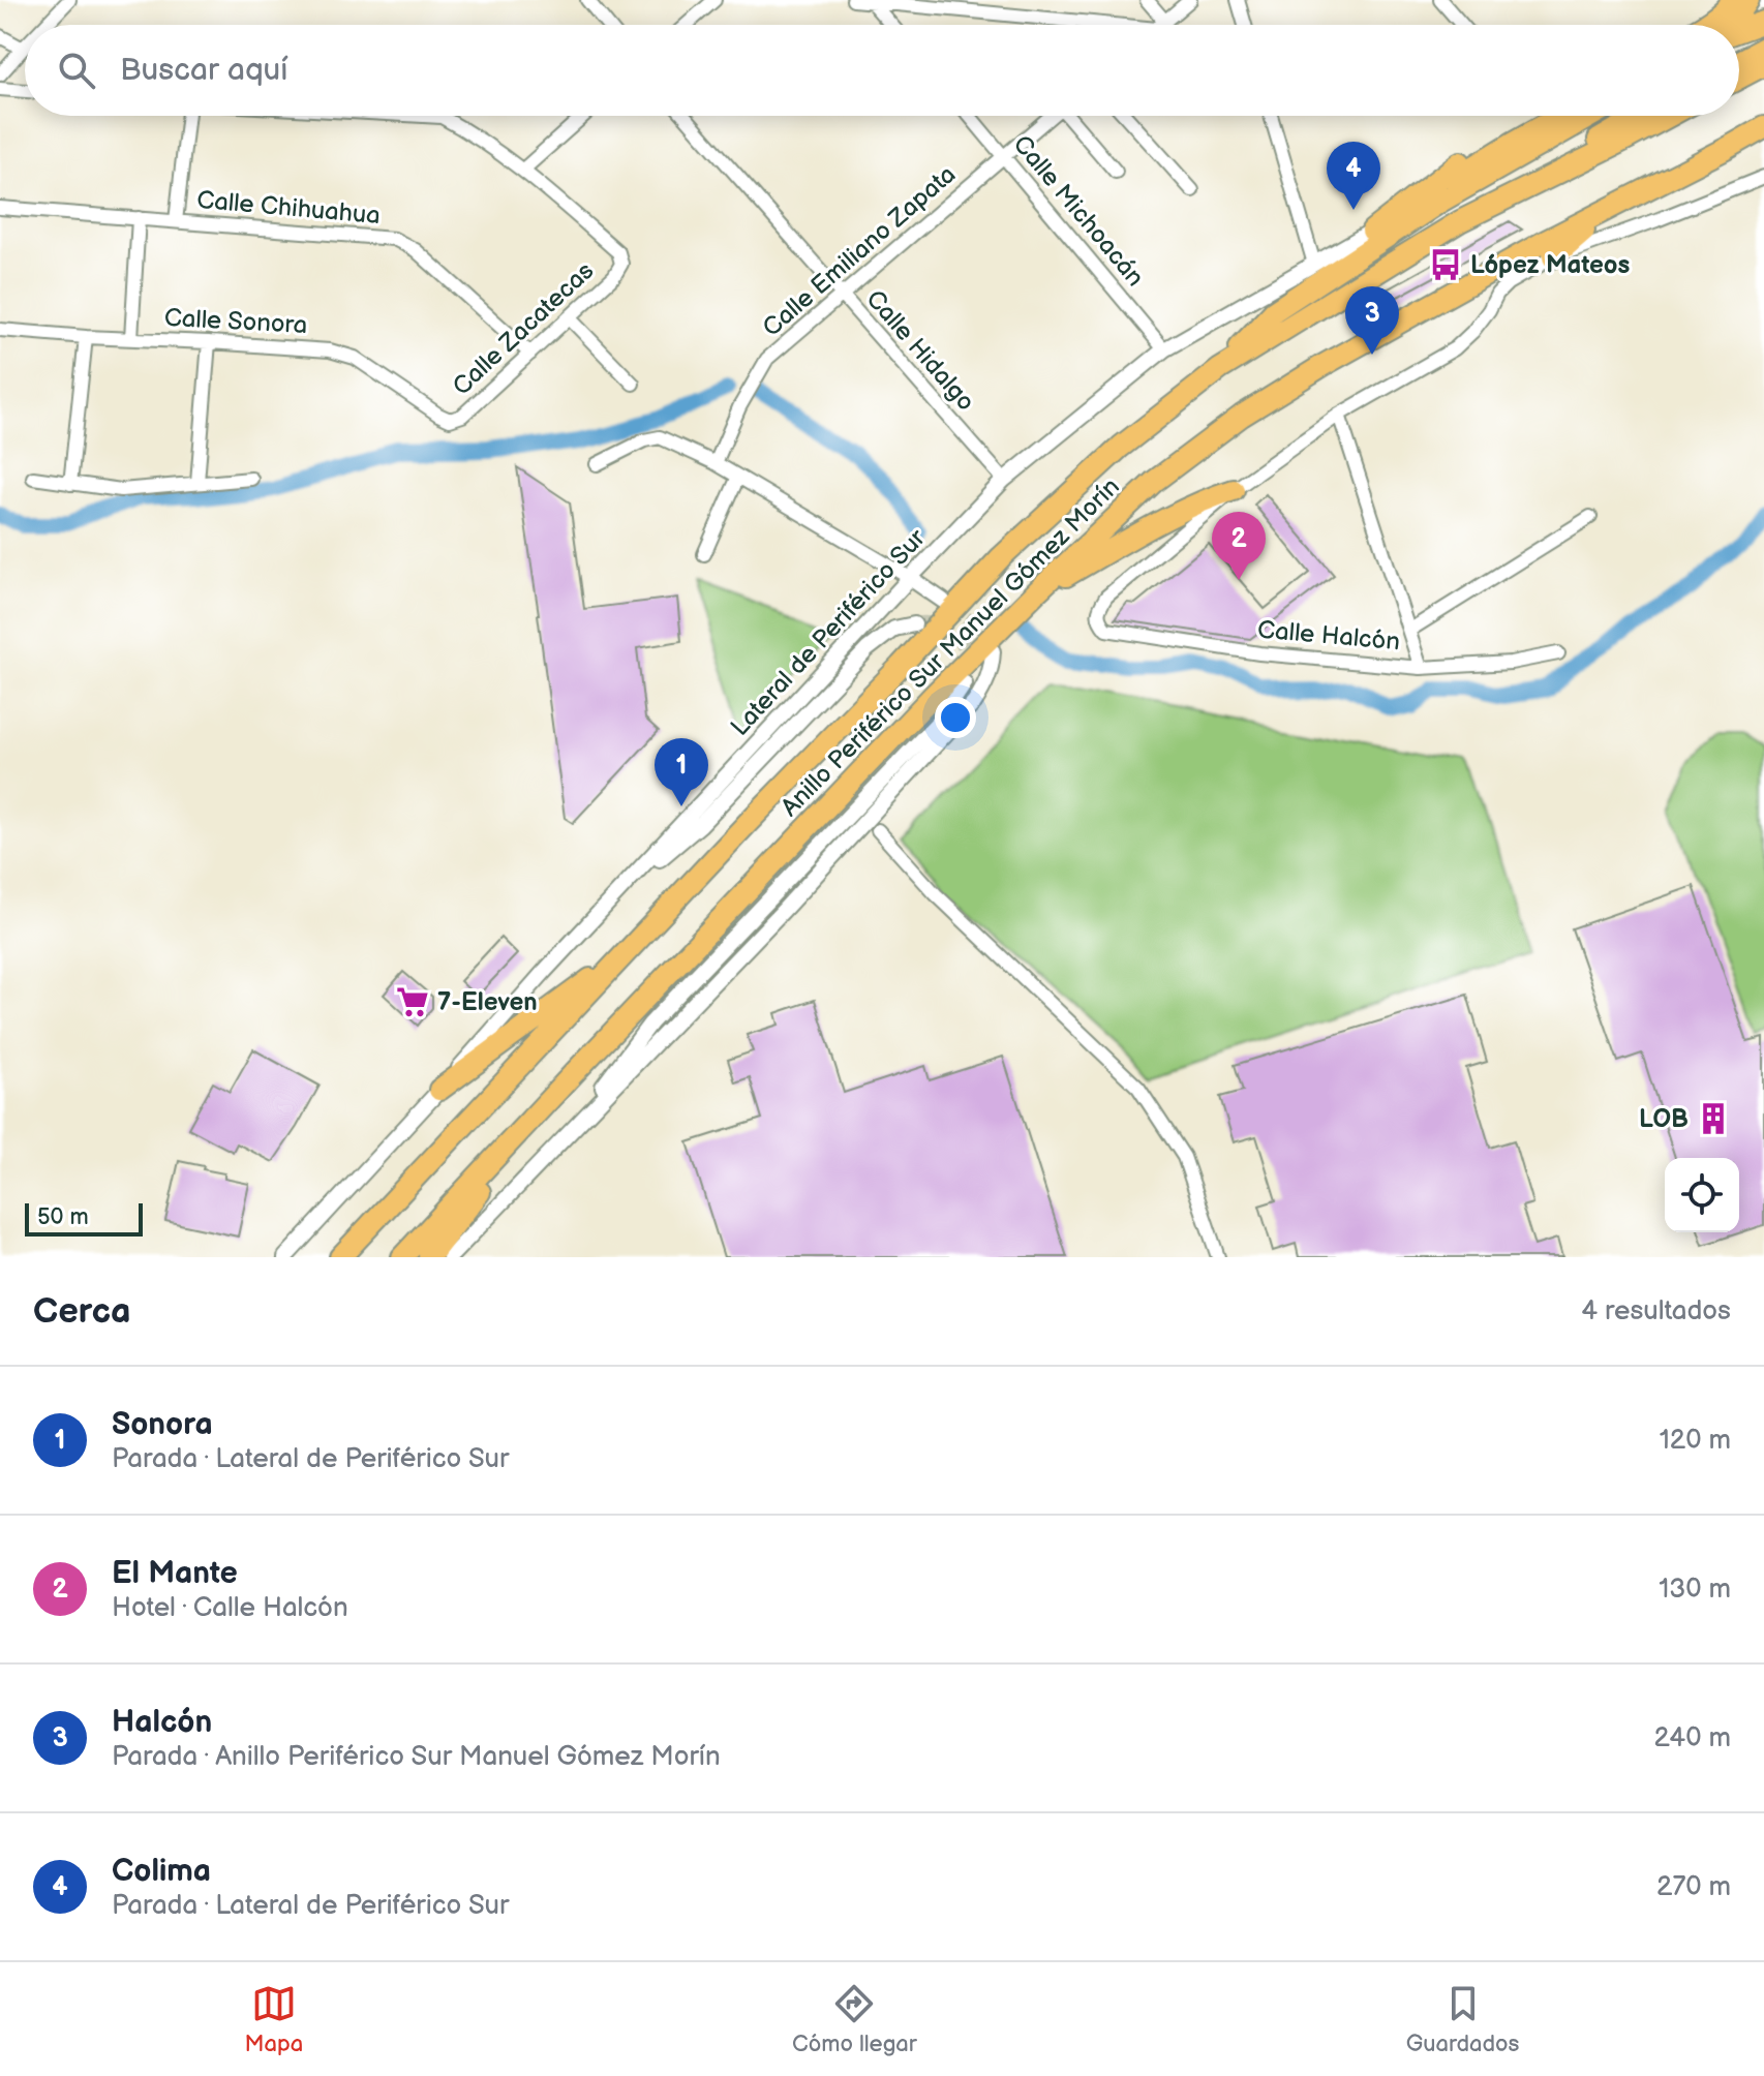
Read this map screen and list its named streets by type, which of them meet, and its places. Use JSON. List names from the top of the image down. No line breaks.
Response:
{"streets":{"highway":["Anillo Periférico Sur Manuel Gómez Morín"],"street":["Calle Chihuahua","Calle Michoacán","Calle Emiliano Zapata","Calle Sonora","Calle Zacatecas","Calle Hidalgo","Lateral de Periférico Sur","Calle Halcón"]},"crossings":[["Calle Chihuahua","Calle Zacatecas"],["Calle Michoacán","Calle Emiliano Zapata"],["Calle Michoacán","Lateral de Periférico Sur"],["Calle Emiliano Zapata","Calle Hidalgo"],["Calle Sonora","Calle Zacatecas"],["Calle Hidalgo","Lateral de Periférico Sur"]],"places":{"bus stop":["López Mateos"],"supermarket":["7-Eleven"],"building":["LOB"]},"scale_bar":"50 m","page":{"search":"Buscar aquí","pins":["4","3","2","1"],"scale":"50 m","heading":["Cerca","4 resultados"],"list":[{"mark":"1","name":"Sonora","note":"Parada · Lateral de Periférico Sur","value":"120 m"},{"mark":"2","name":"El Mante","note":"Hotel · Calle Halcón","value":"130 m"},{"mark":"3","name":"Halcón","note":"Parada · Anillo Periférico Sur Manuel Gómez Morín","value":"240 m"},{"mark":"4","name":"Colima","note":"Parada · Lateral de Periférico Sur","value":"270 m"}],"nav":["Mapa","Cómo llegar","Guardados"]}}
